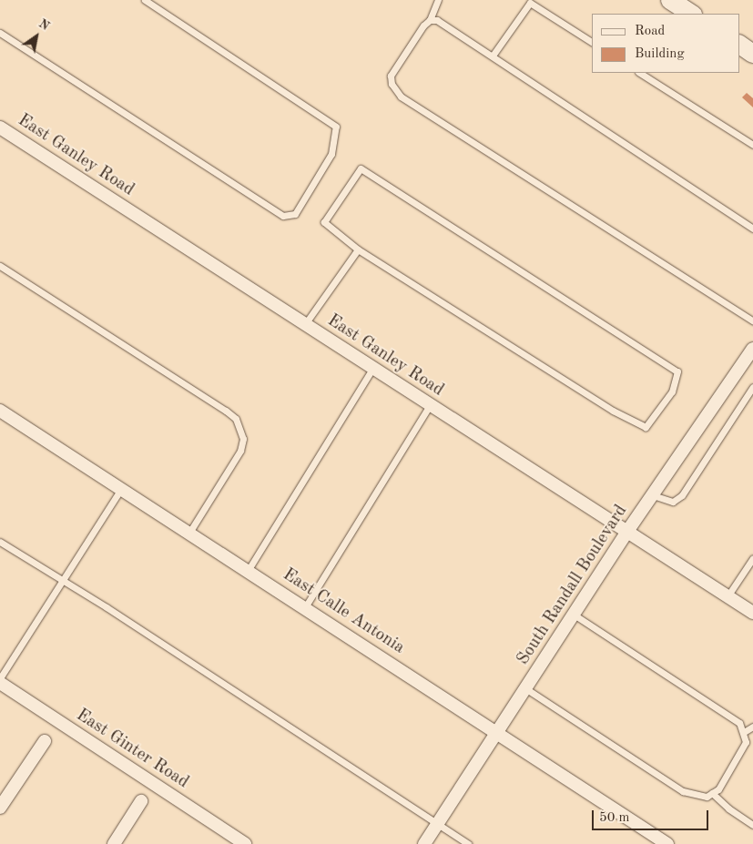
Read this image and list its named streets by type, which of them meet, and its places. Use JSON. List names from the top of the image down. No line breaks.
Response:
{"streets":{"street":["East Ganley Road","South Randall Boulevard","East Calle Antonia","East Ginter Road"]},"crossings":[["East Ganley Road","South Randall Boulevard"],["South Randall Boulevard","East Calle Antonia"]],"legend":["Road","Building"],"scale_bar":"50 m","north":"top right"}
